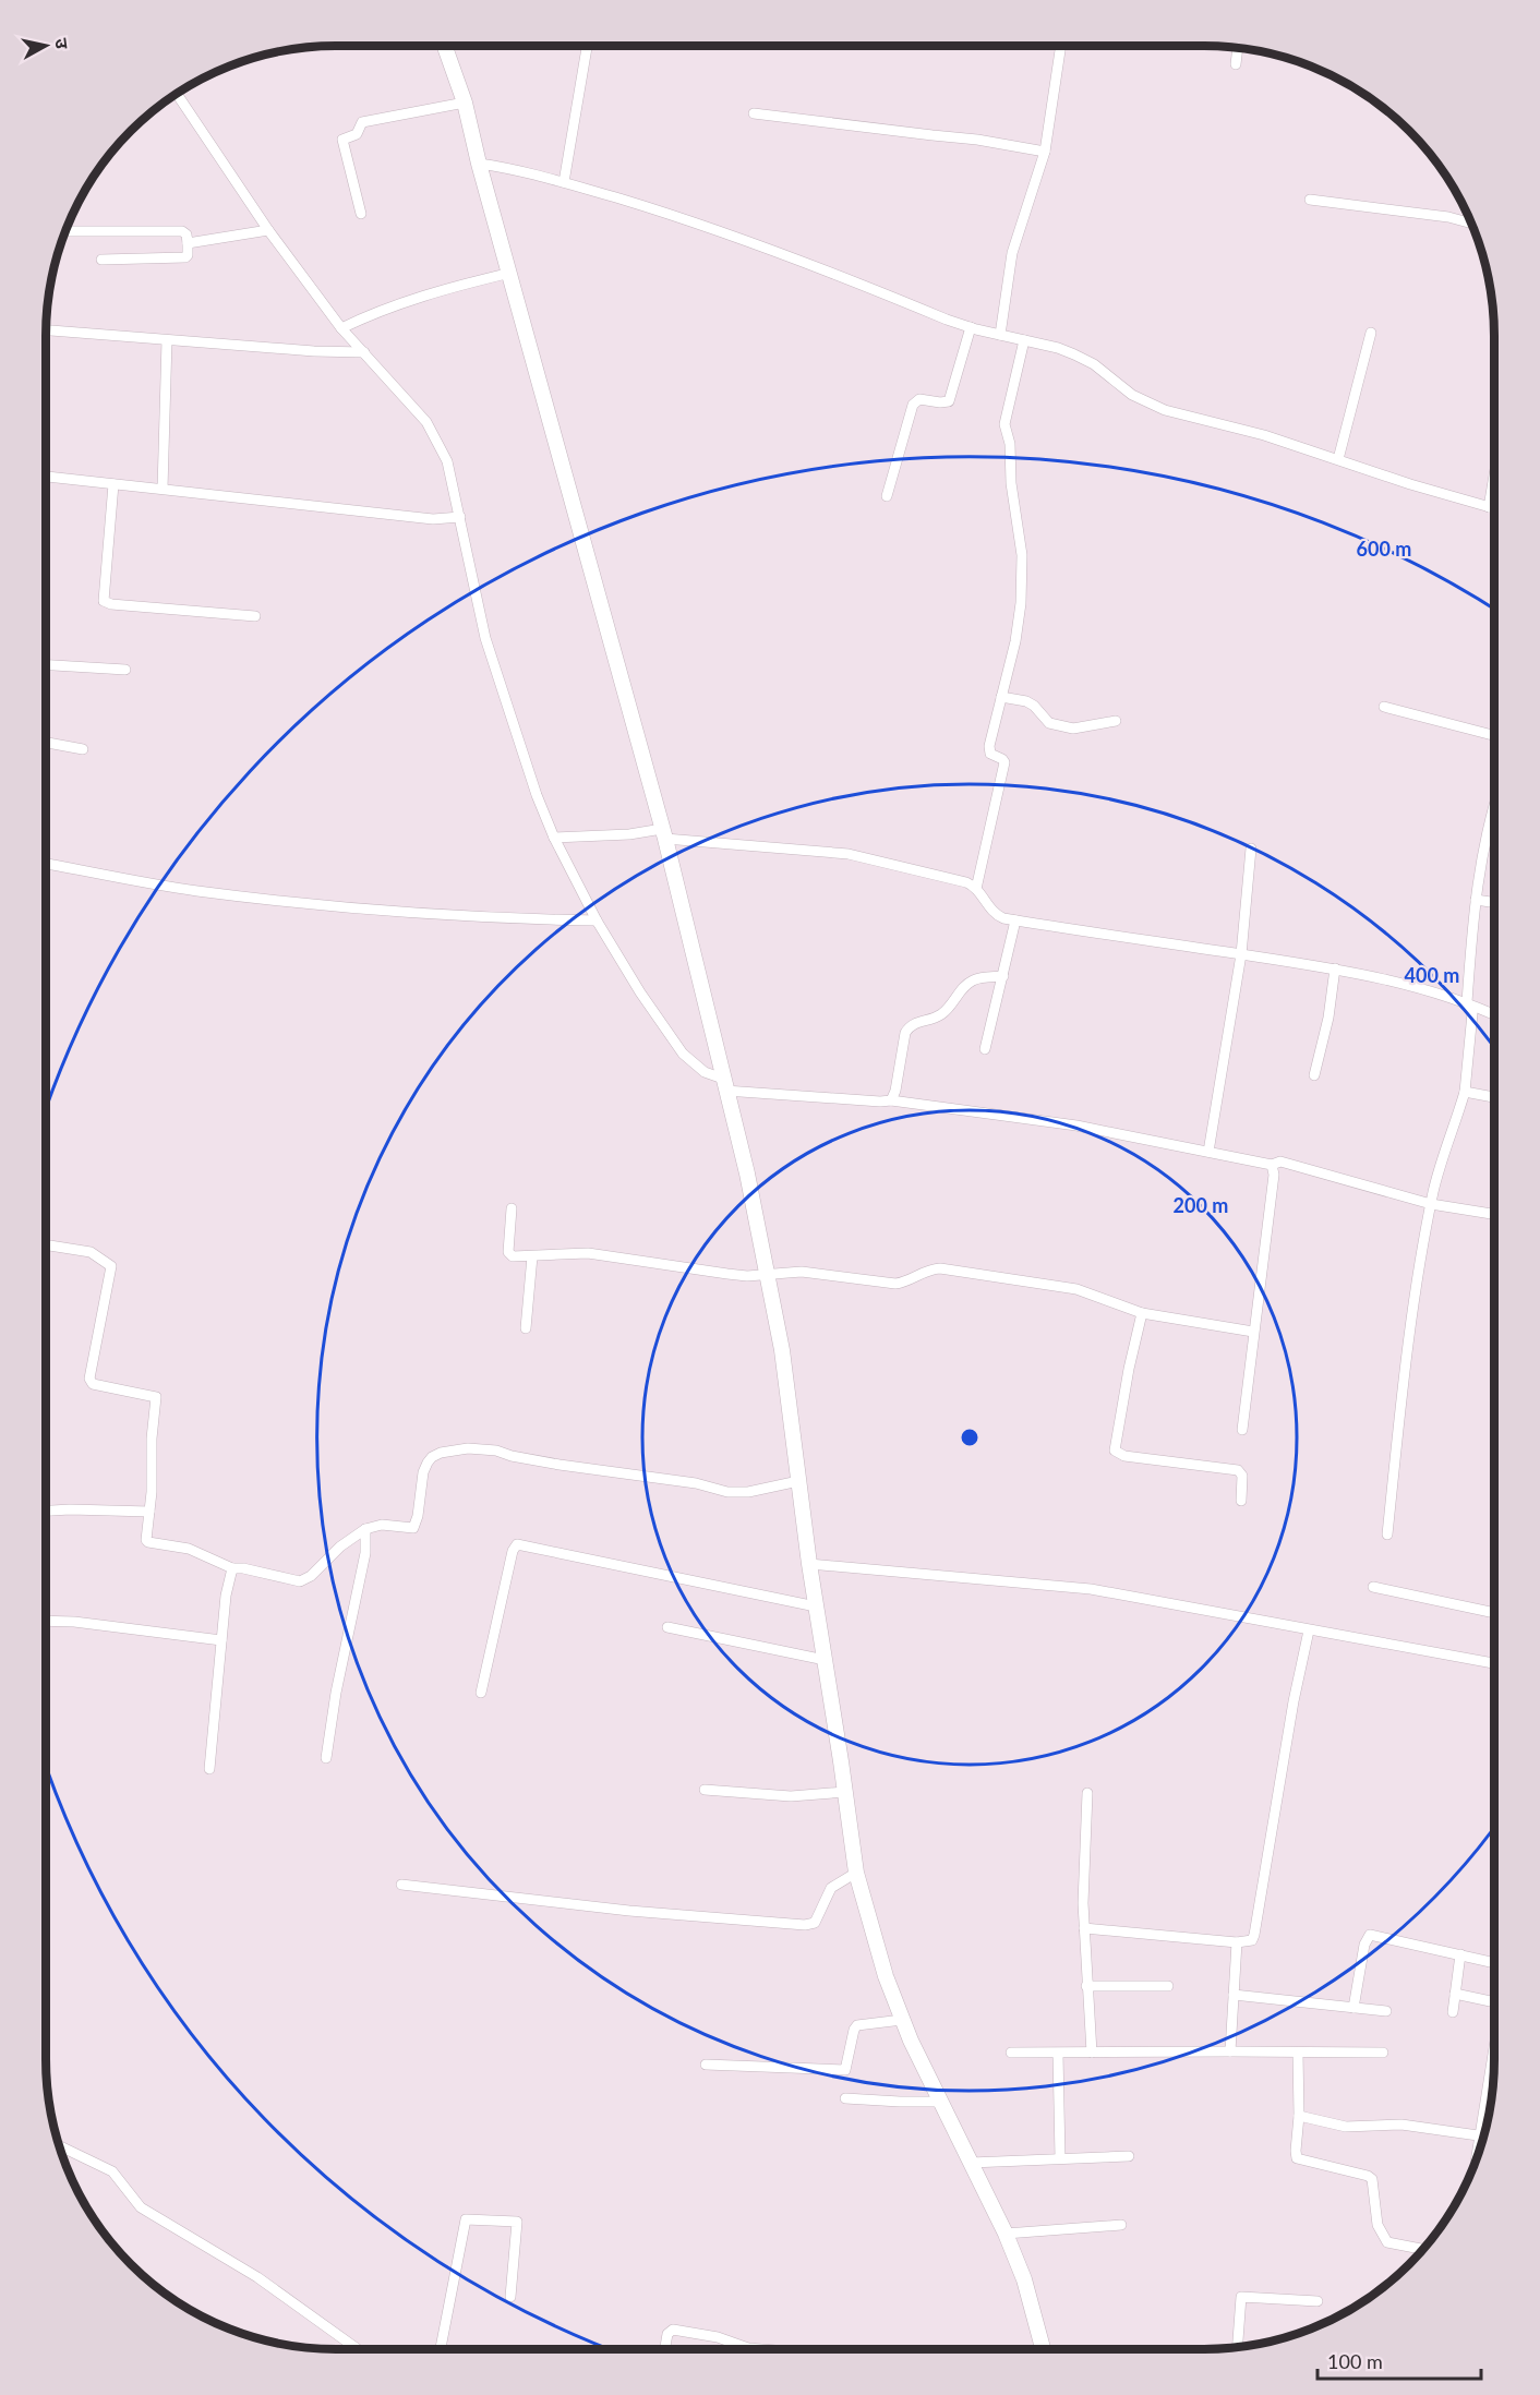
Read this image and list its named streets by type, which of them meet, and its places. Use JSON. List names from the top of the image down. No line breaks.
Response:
{"scale_bar":"100 m","north":"right","rings":["600 m","400 m","200 m"]}
